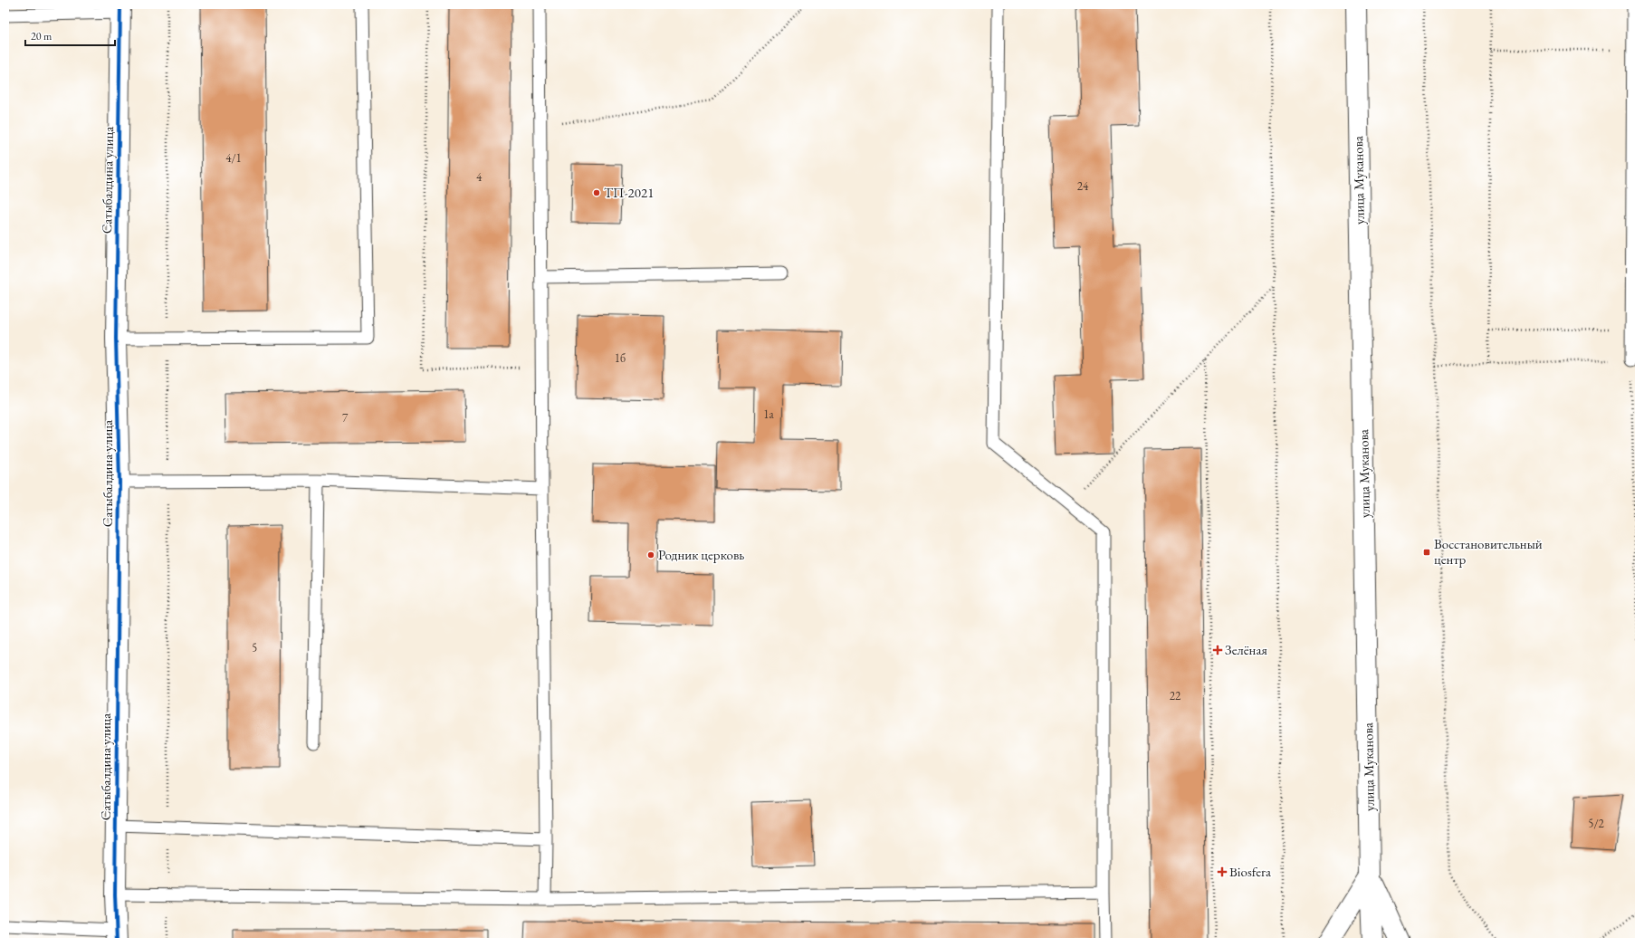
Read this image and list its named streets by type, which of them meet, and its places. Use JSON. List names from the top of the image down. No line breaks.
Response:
{"streets":{"main road":["Сатыбалдина улица","улица Муканова"]},"places":{"other":["ТП-2021","Родник церковь"],"transit":["Восстановительный центр"],"health":["Зелёная","Biosfera"]},"house_numbers":["4/1","4","24","1б","1а","7","5","22","5/2"],"scale_bar":"20 m"}
